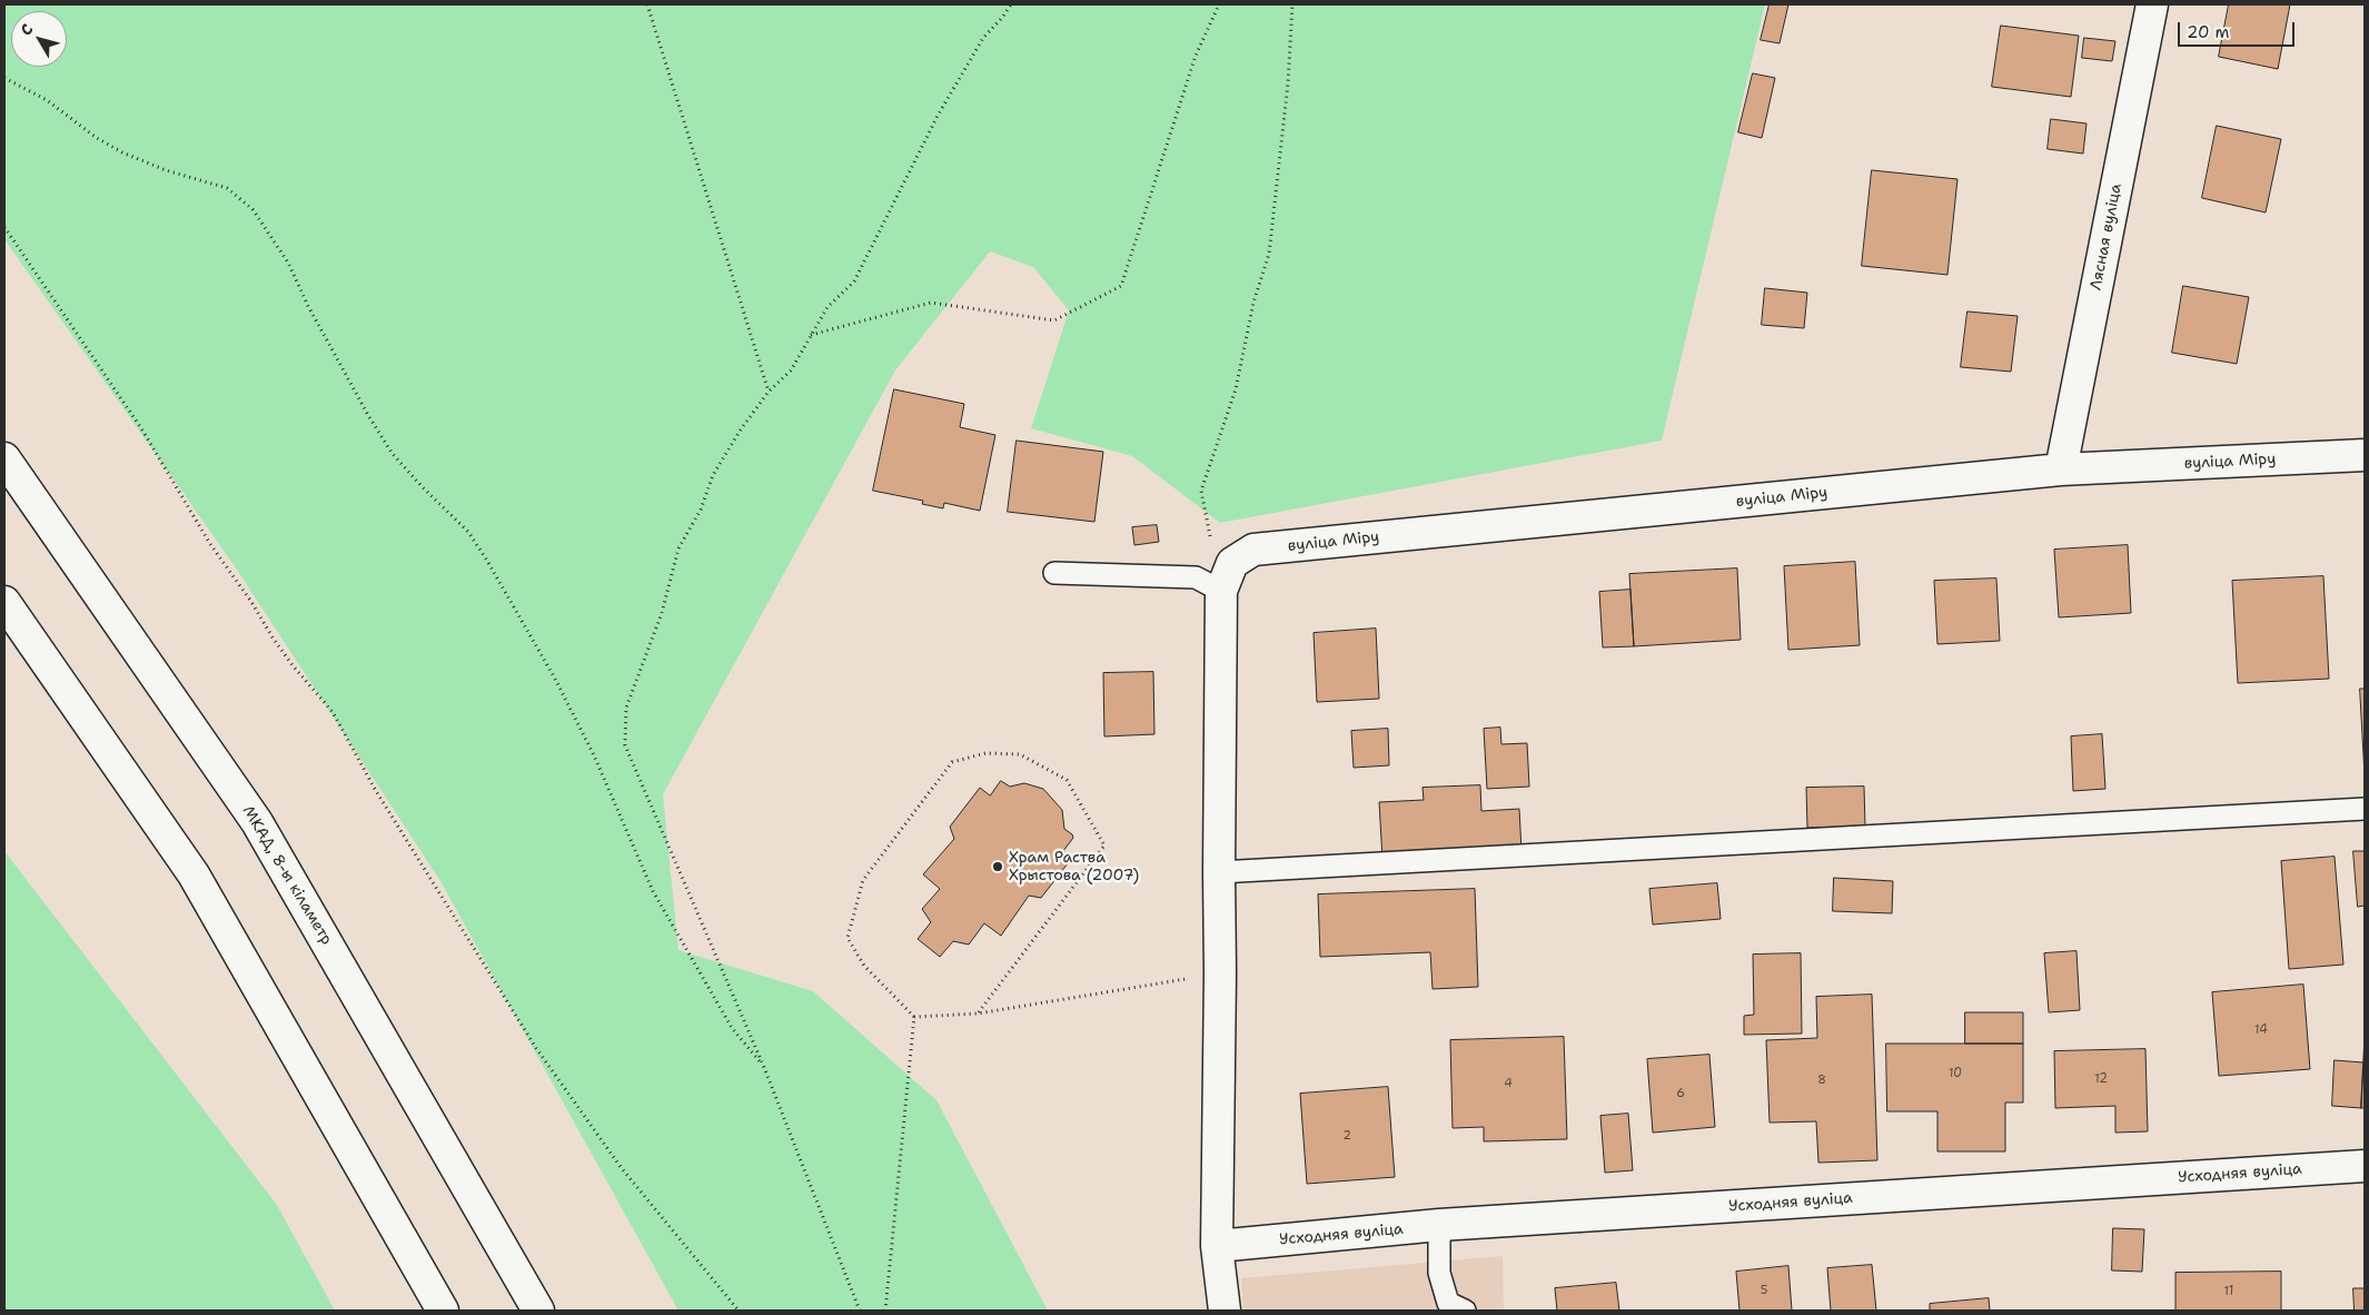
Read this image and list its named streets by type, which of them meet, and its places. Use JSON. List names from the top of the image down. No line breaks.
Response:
{"streets":{"main road":["Лясная вуліца","вуліца Міру","МКАД, 8-ы кіламетр","Усходняя вуліца"]},"crossings":[["Лясная вуліца","вуліца Міру"]],"places":["Храм Раства Хрыстова (2007)"],"house_numbers":["14","10","12","8","4","6","2","5","11"],"scale_bar":"20 m","north":"top left"}
